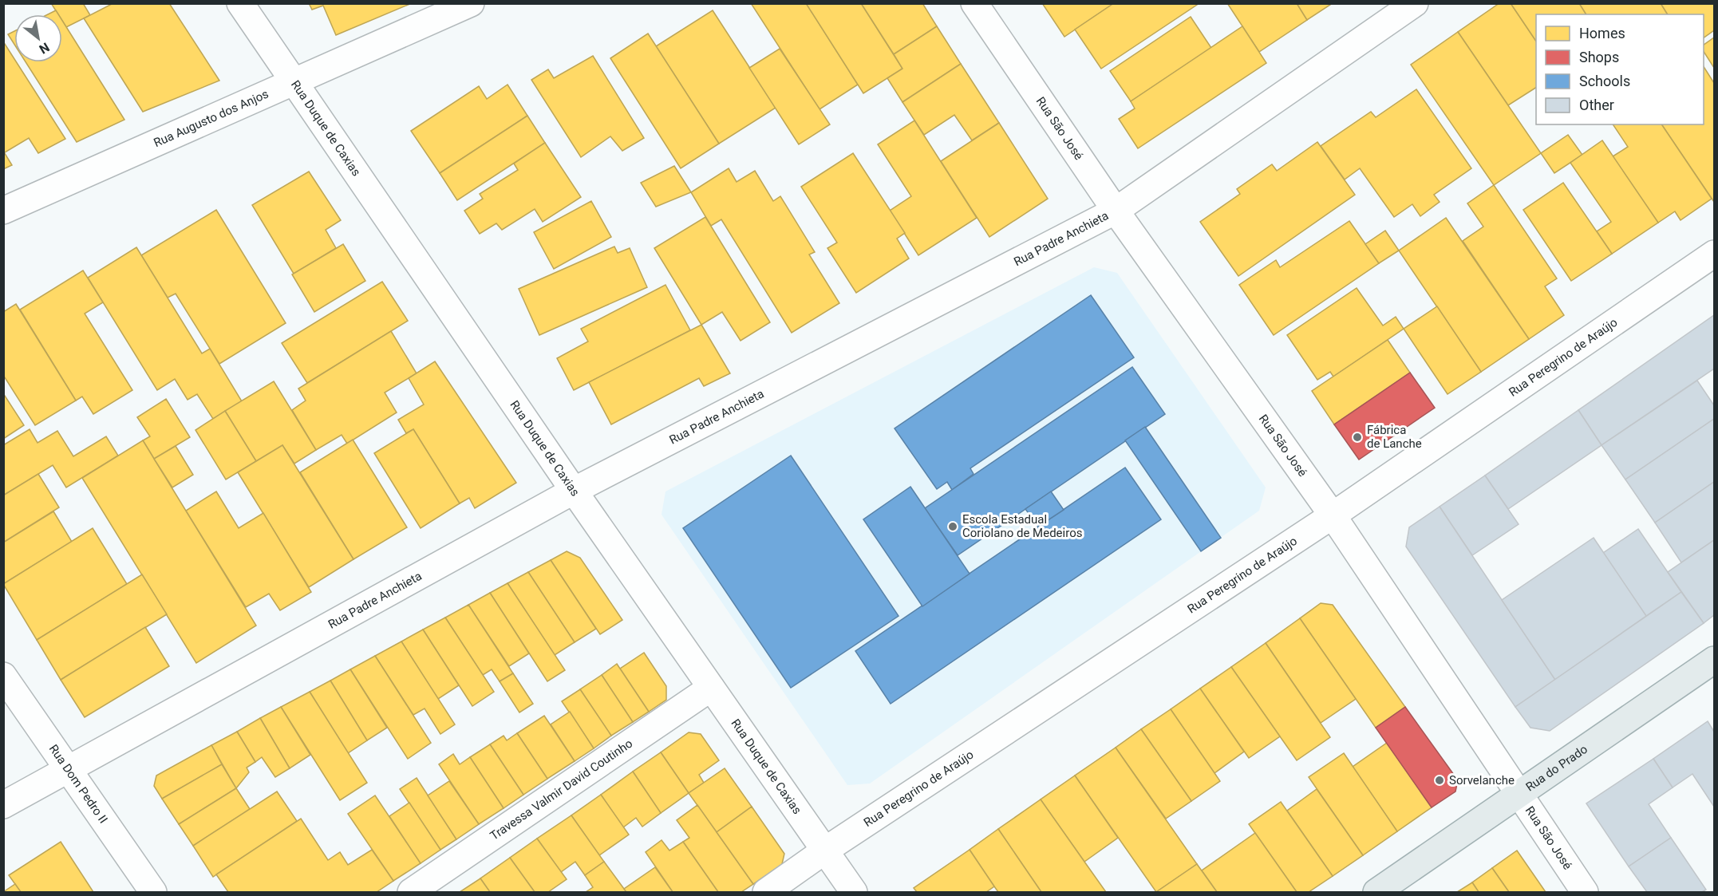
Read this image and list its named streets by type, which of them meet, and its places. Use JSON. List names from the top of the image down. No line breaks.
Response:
{"streets":{"main road":["Rua do Prado"],"street":["Rua Augusto dos Anjos","Rua São José","Rua Duque de Caxias","Rua Padre Anchieta","Rua Peregrino de Araújo","Rua Dom Pedro II","Travessa Valmir David Coutinho"]},"crossings":[["Rua Augusto dos Anjos","Rua Duque de Caxias"],["Rua São José","Rua Padre Anchieta"],["Rua São José","Rua Peregrino de Araújo"],["Rua São José","Rua do Prado"],["Rua Duque de Caxias","Rua Padre Anchieta"],["Rua Duque de Caxias","Rua Peregrino de Araújo"],["Rua Duque de Caxias","Travessa Valmir David Coutinho"],["Rua Padre Anchieta","Rua Dom Pedro II"]],"places":["Fábrica de Lanche","Escola Estadual Coriolano de Medeiros","Sorvelanche"],"legend":["Homes","Shops","Schools","Other"],"north":"bottom right"}
